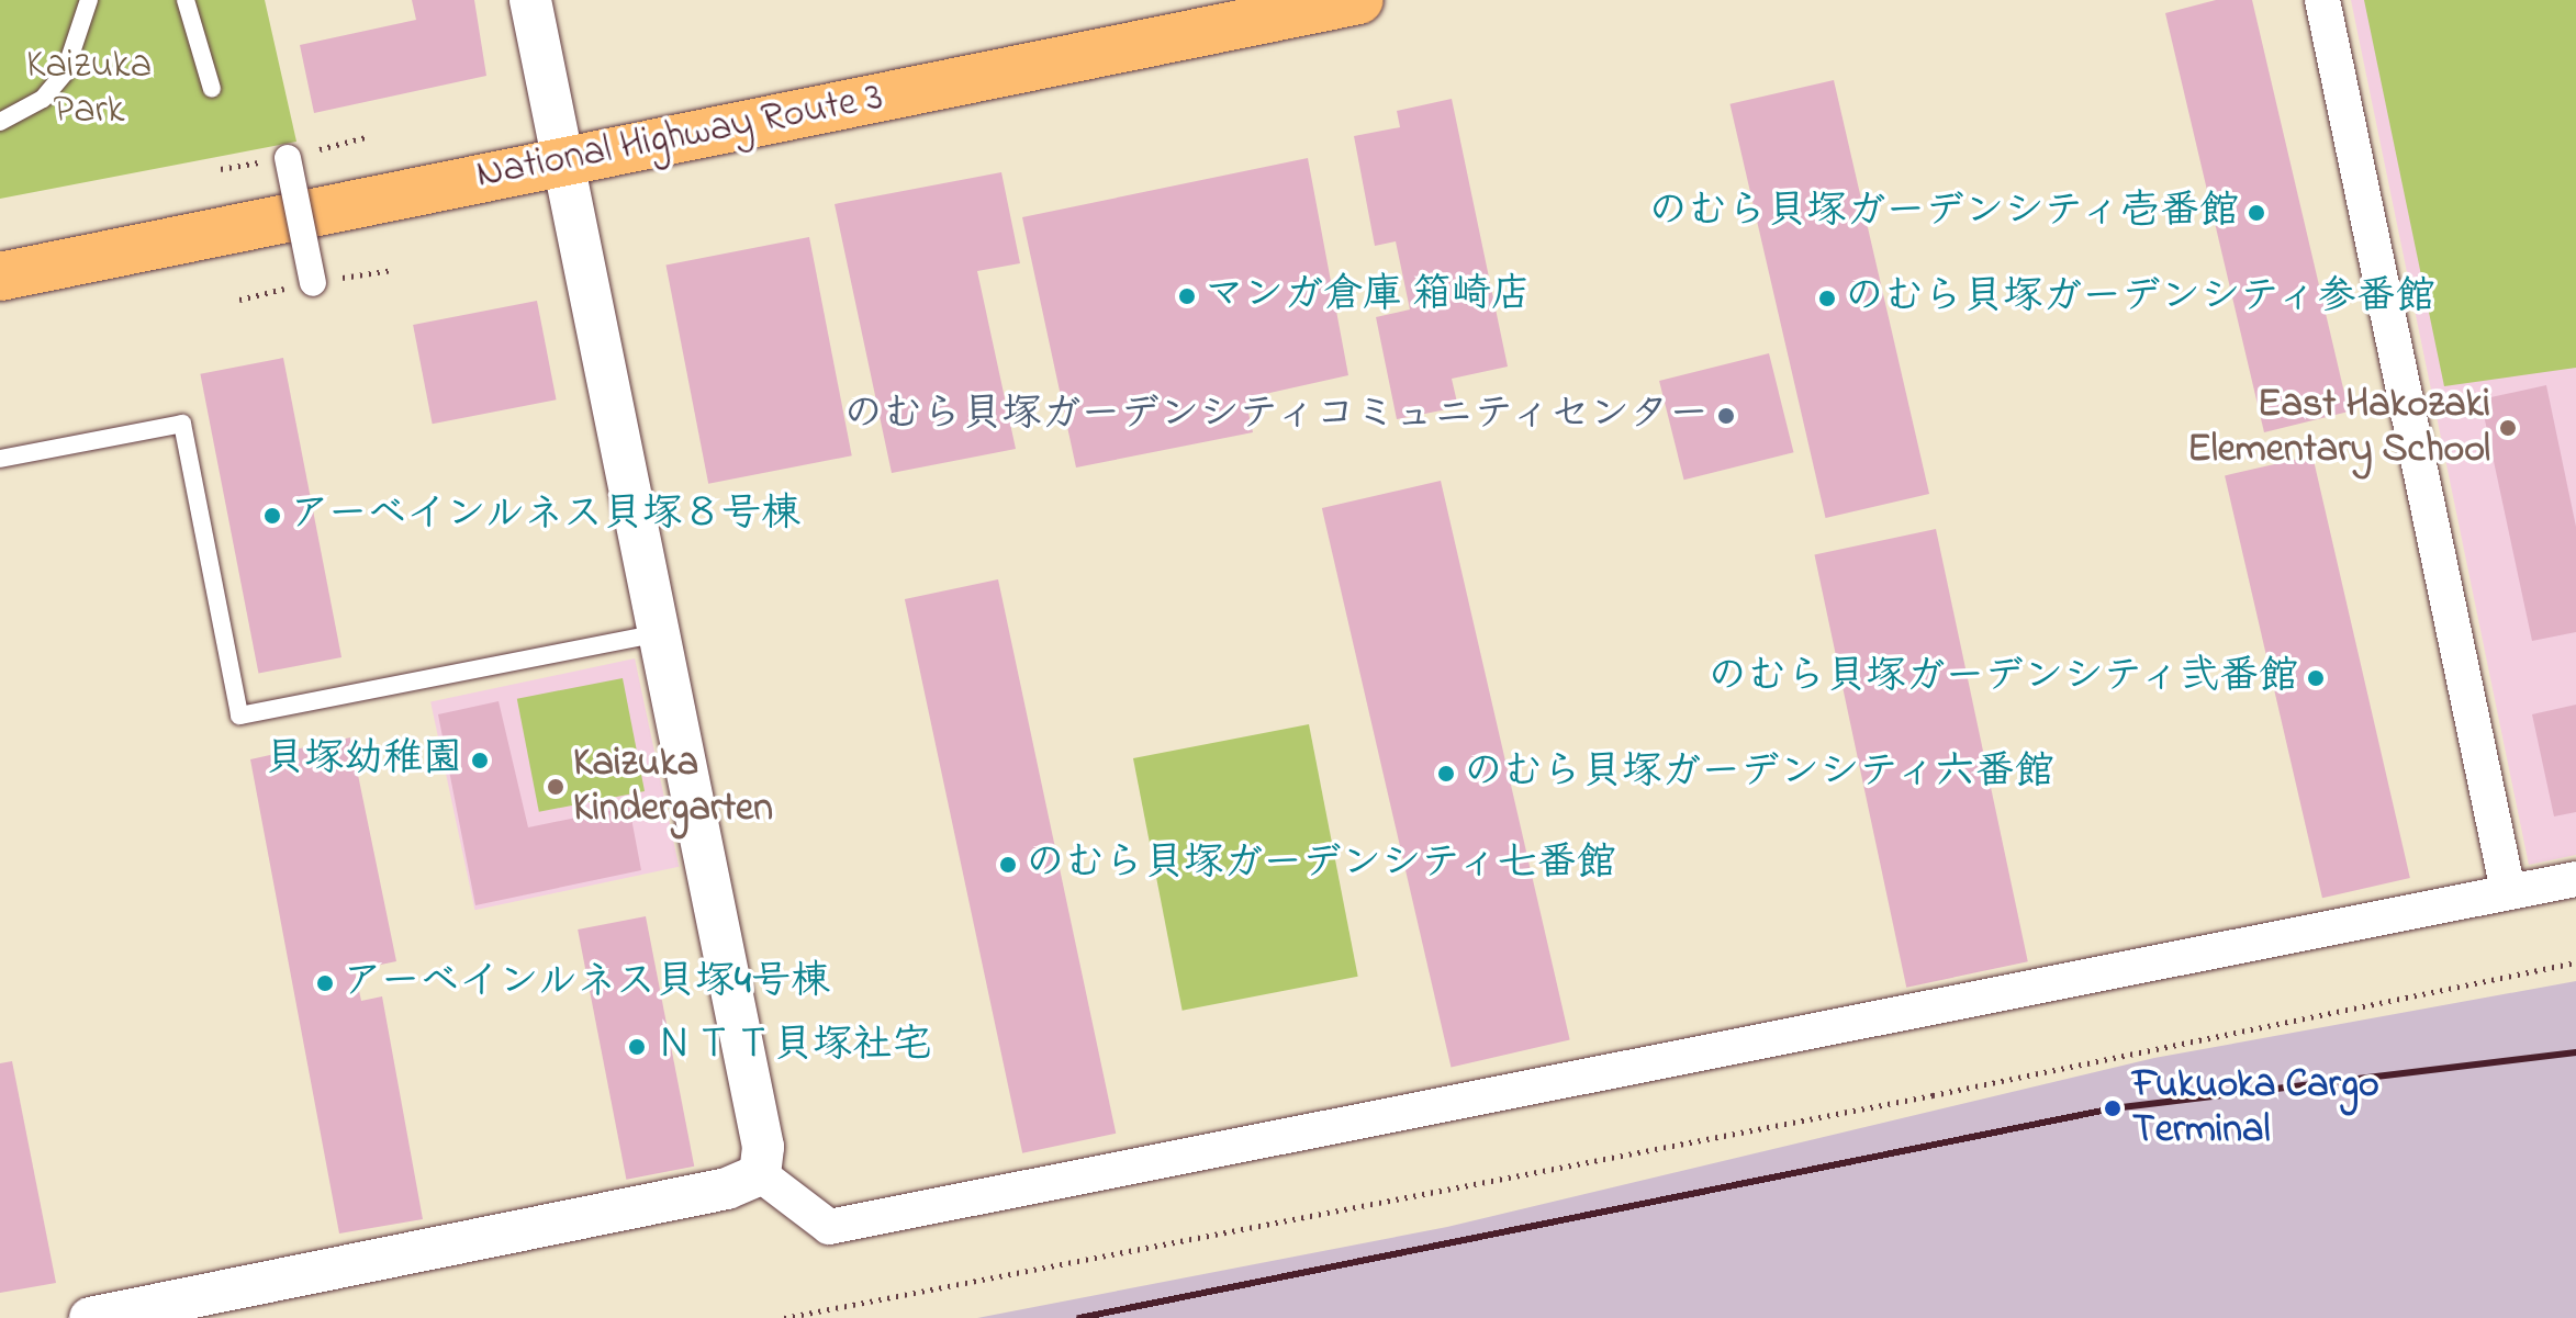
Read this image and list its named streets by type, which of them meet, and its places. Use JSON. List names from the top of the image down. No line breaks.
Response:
{"streets":{"highway":["National Highway Route 3"]},"parks":["Kaizuka Park"],"places":["のむら貝塚ガーデンシティ壱番館","マンガ倉庫 箱崎店","のむら貝塚ガーデンシティ参番館","のむら貝塚ガーデンシティコミュニティセンター","East Hakozaki Elementary School","アーベインルネス貝塚８号棟","のむら貝塚ガーデンシティ弐番館","貝塚幼稚園","のむら貝塚ガーデンシティ六番館","Kaizuka Kindergarten","のむら貝塚ガーデンシティ七番館","アーベインルネス貝塚4号棟","ＮＴＴ貝塚社宅","Fukuoka Cargo Terminal"]}
